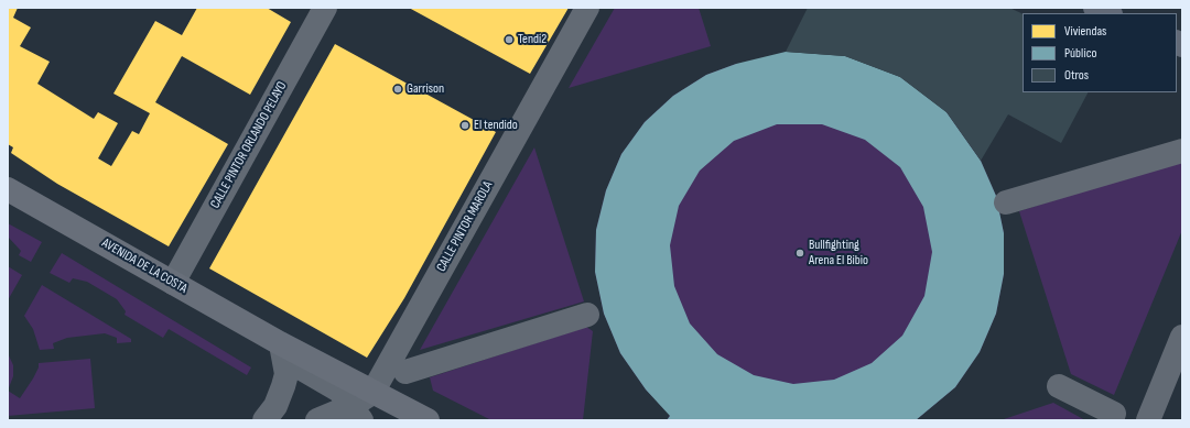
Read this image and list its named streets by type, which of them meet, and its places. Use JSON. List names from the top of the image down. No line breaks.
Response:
{"streets":{"main road":["AVENIDA DE LA COSTA"],"street":["CALLE PINTOR ORLANDO PELAYO","CALLE PINTOR MAROLA"]},"crossings":[["CALLE PINTOR ORLANDO PELAYO","AVENIDA DE LA COSTA"],["CALLE PINTOR MAROLA","AVENIDA DE LA COSTA"]],"places":["Tendi2","Garrison","El tendido","Bullfighting Arena El Bibio"],"legend":["Viviendas","Público","Otros"]}
